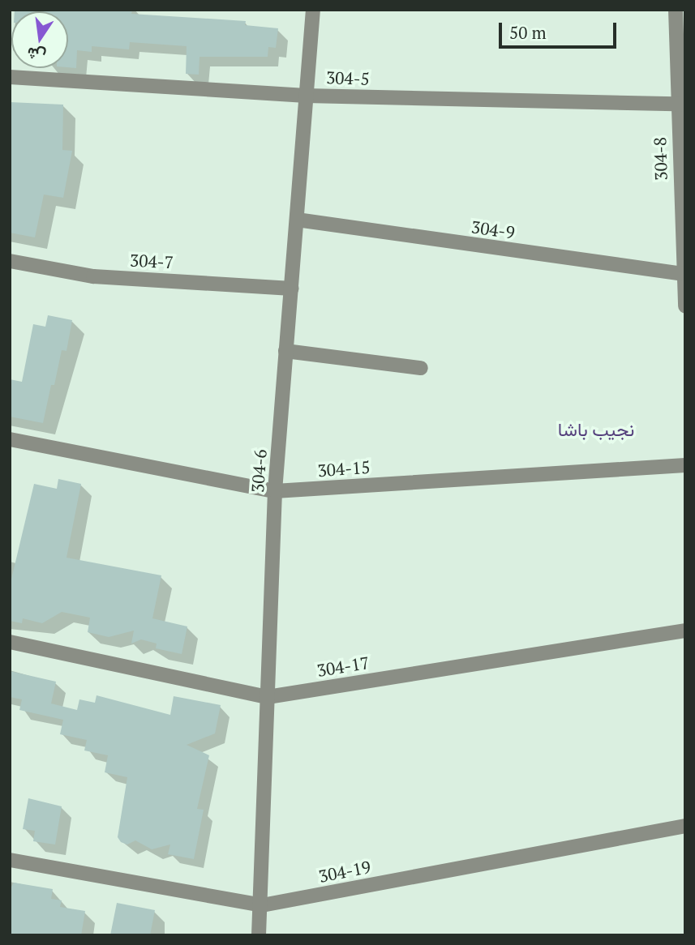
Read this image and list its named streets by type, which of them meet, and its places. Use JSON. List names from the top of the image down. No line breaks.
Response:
{"streets":{"street":["304-5","304-8","304-9","304-7","304-15","304-6","304-17","304-19"]},"crossings":[["304-5","304-8"],["304-5","304-6"],["304-8","304-9"],["304-9","304-6"],["304-7","304-6"],["304-15","304-6"],["304-6","304-17"],["304-6","304-19"]],"districts":["نجيب باشا"],"scale_bar":"50 m","north":"bottom"}
